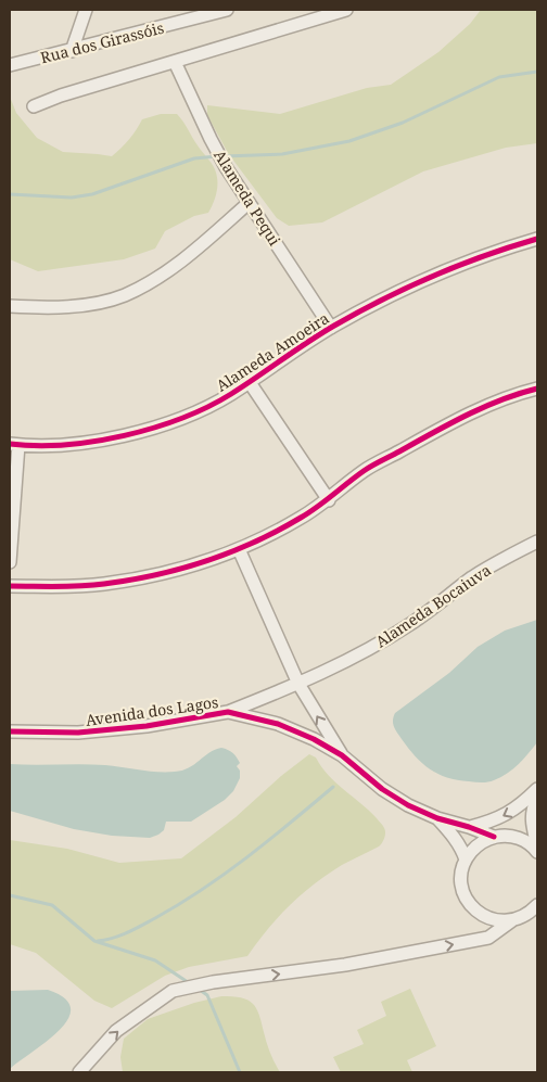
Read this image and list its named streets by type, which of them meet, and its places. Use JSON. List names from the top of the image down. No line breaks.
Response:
{"streets":{"street":["Rua dos Girassóis","Alameda Pequi","Alameda Amoeira","Alameda Bocaiuva","Avenida dos Lagos"]},"crossings":[["Alameda Pequi","Alameda Amoeira"],["Alameda Bocaiuva","Avenida dos Lagos"]]}
